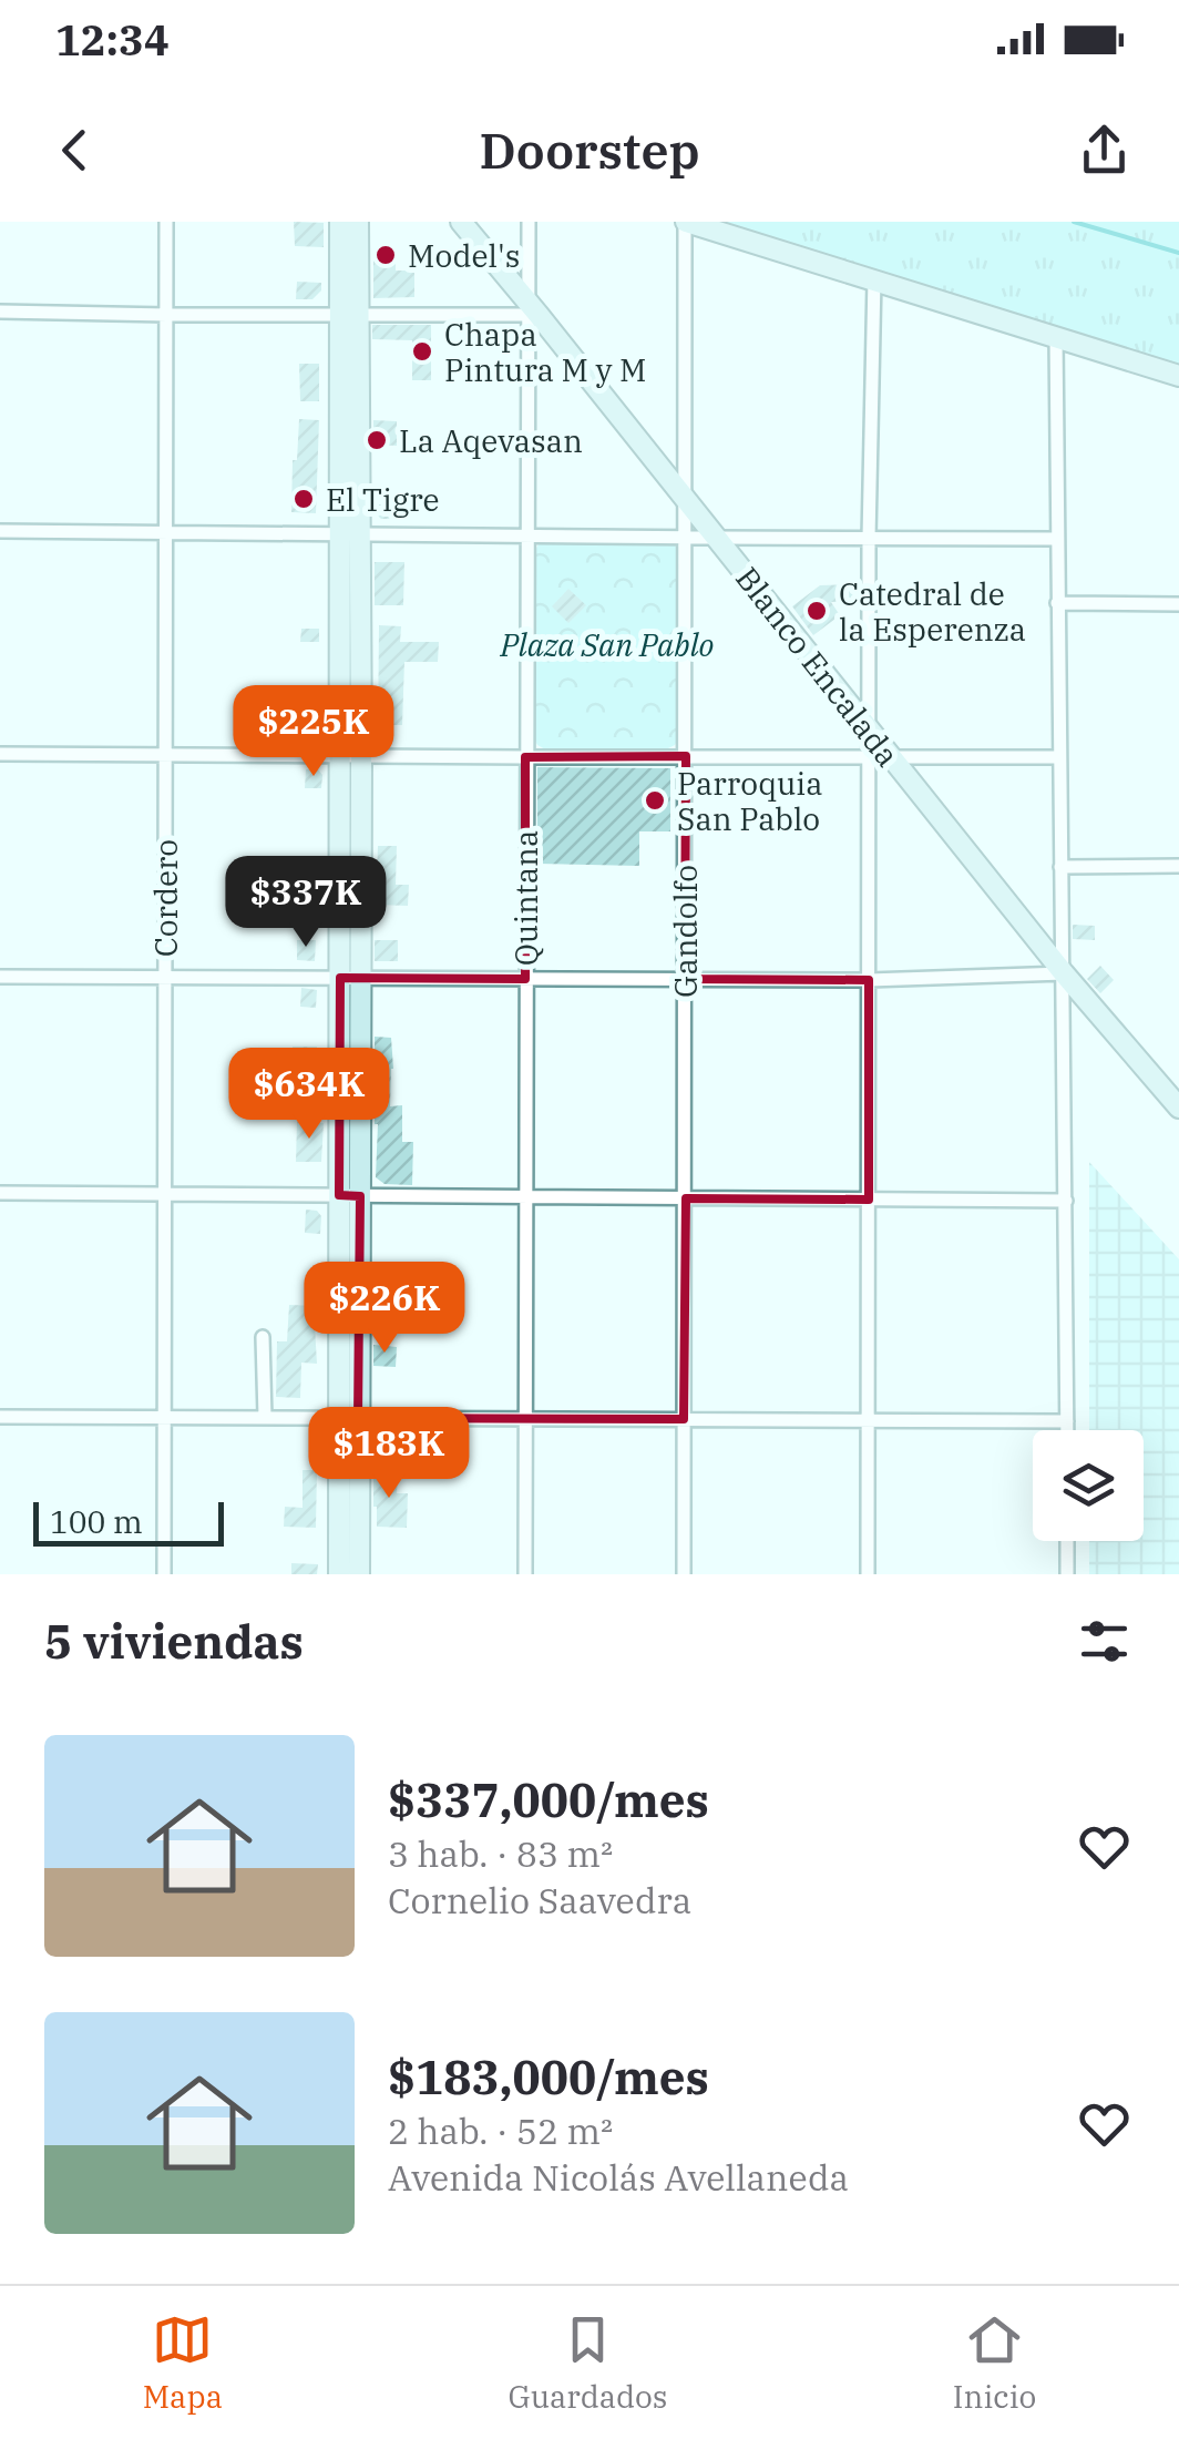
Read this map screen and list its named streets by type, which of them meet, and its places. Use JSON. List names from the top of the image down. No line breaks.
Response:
{"streets":{"street":["Blanco Encalada","Cordero","Quintana","Gandolfo"]},"crossings":[["Blanco Encalada","Quintana"],["Blanco Encalada","Gandolfo"]],"parks":["Plaza San Pablo"],"places":["Model's","Chapa Pintura M y M","La Aqevasan","El Tigre","Catedral de la Esperenza","Parroquia San Pablo"],"scale_bar":"100 m","page":{"status":"12:34","header":"Doorstep","price":["$225K","$337K","$634K","$226K","$183K"],"scale":"100 m","heading":"5 viviendas","list":[{"name":"$337,000/mes","note":"3 hab. · 83 m² · Cornelio Saavedra"},{"name":"$183,000/mes","note":"2 hab. · 52 m² · Avenida Nicolás Avellaneda"}],"tabs":["Mapa","Guardados","Inicio"]}}
